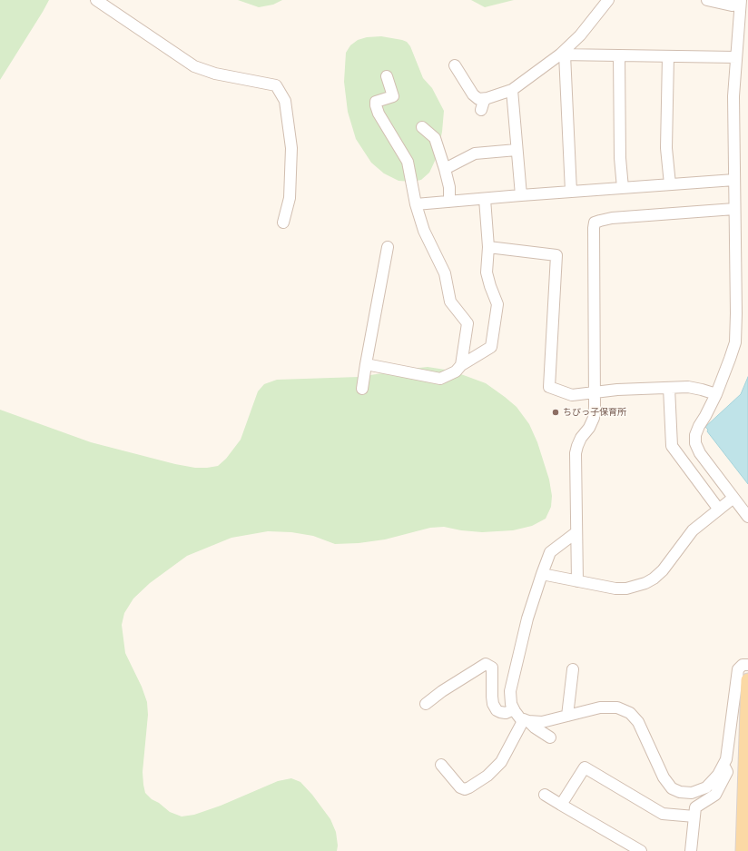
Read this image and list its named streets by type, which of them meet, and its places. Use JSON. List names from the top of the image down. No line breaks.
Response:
{"places":["ちびっ子保育所"]}
